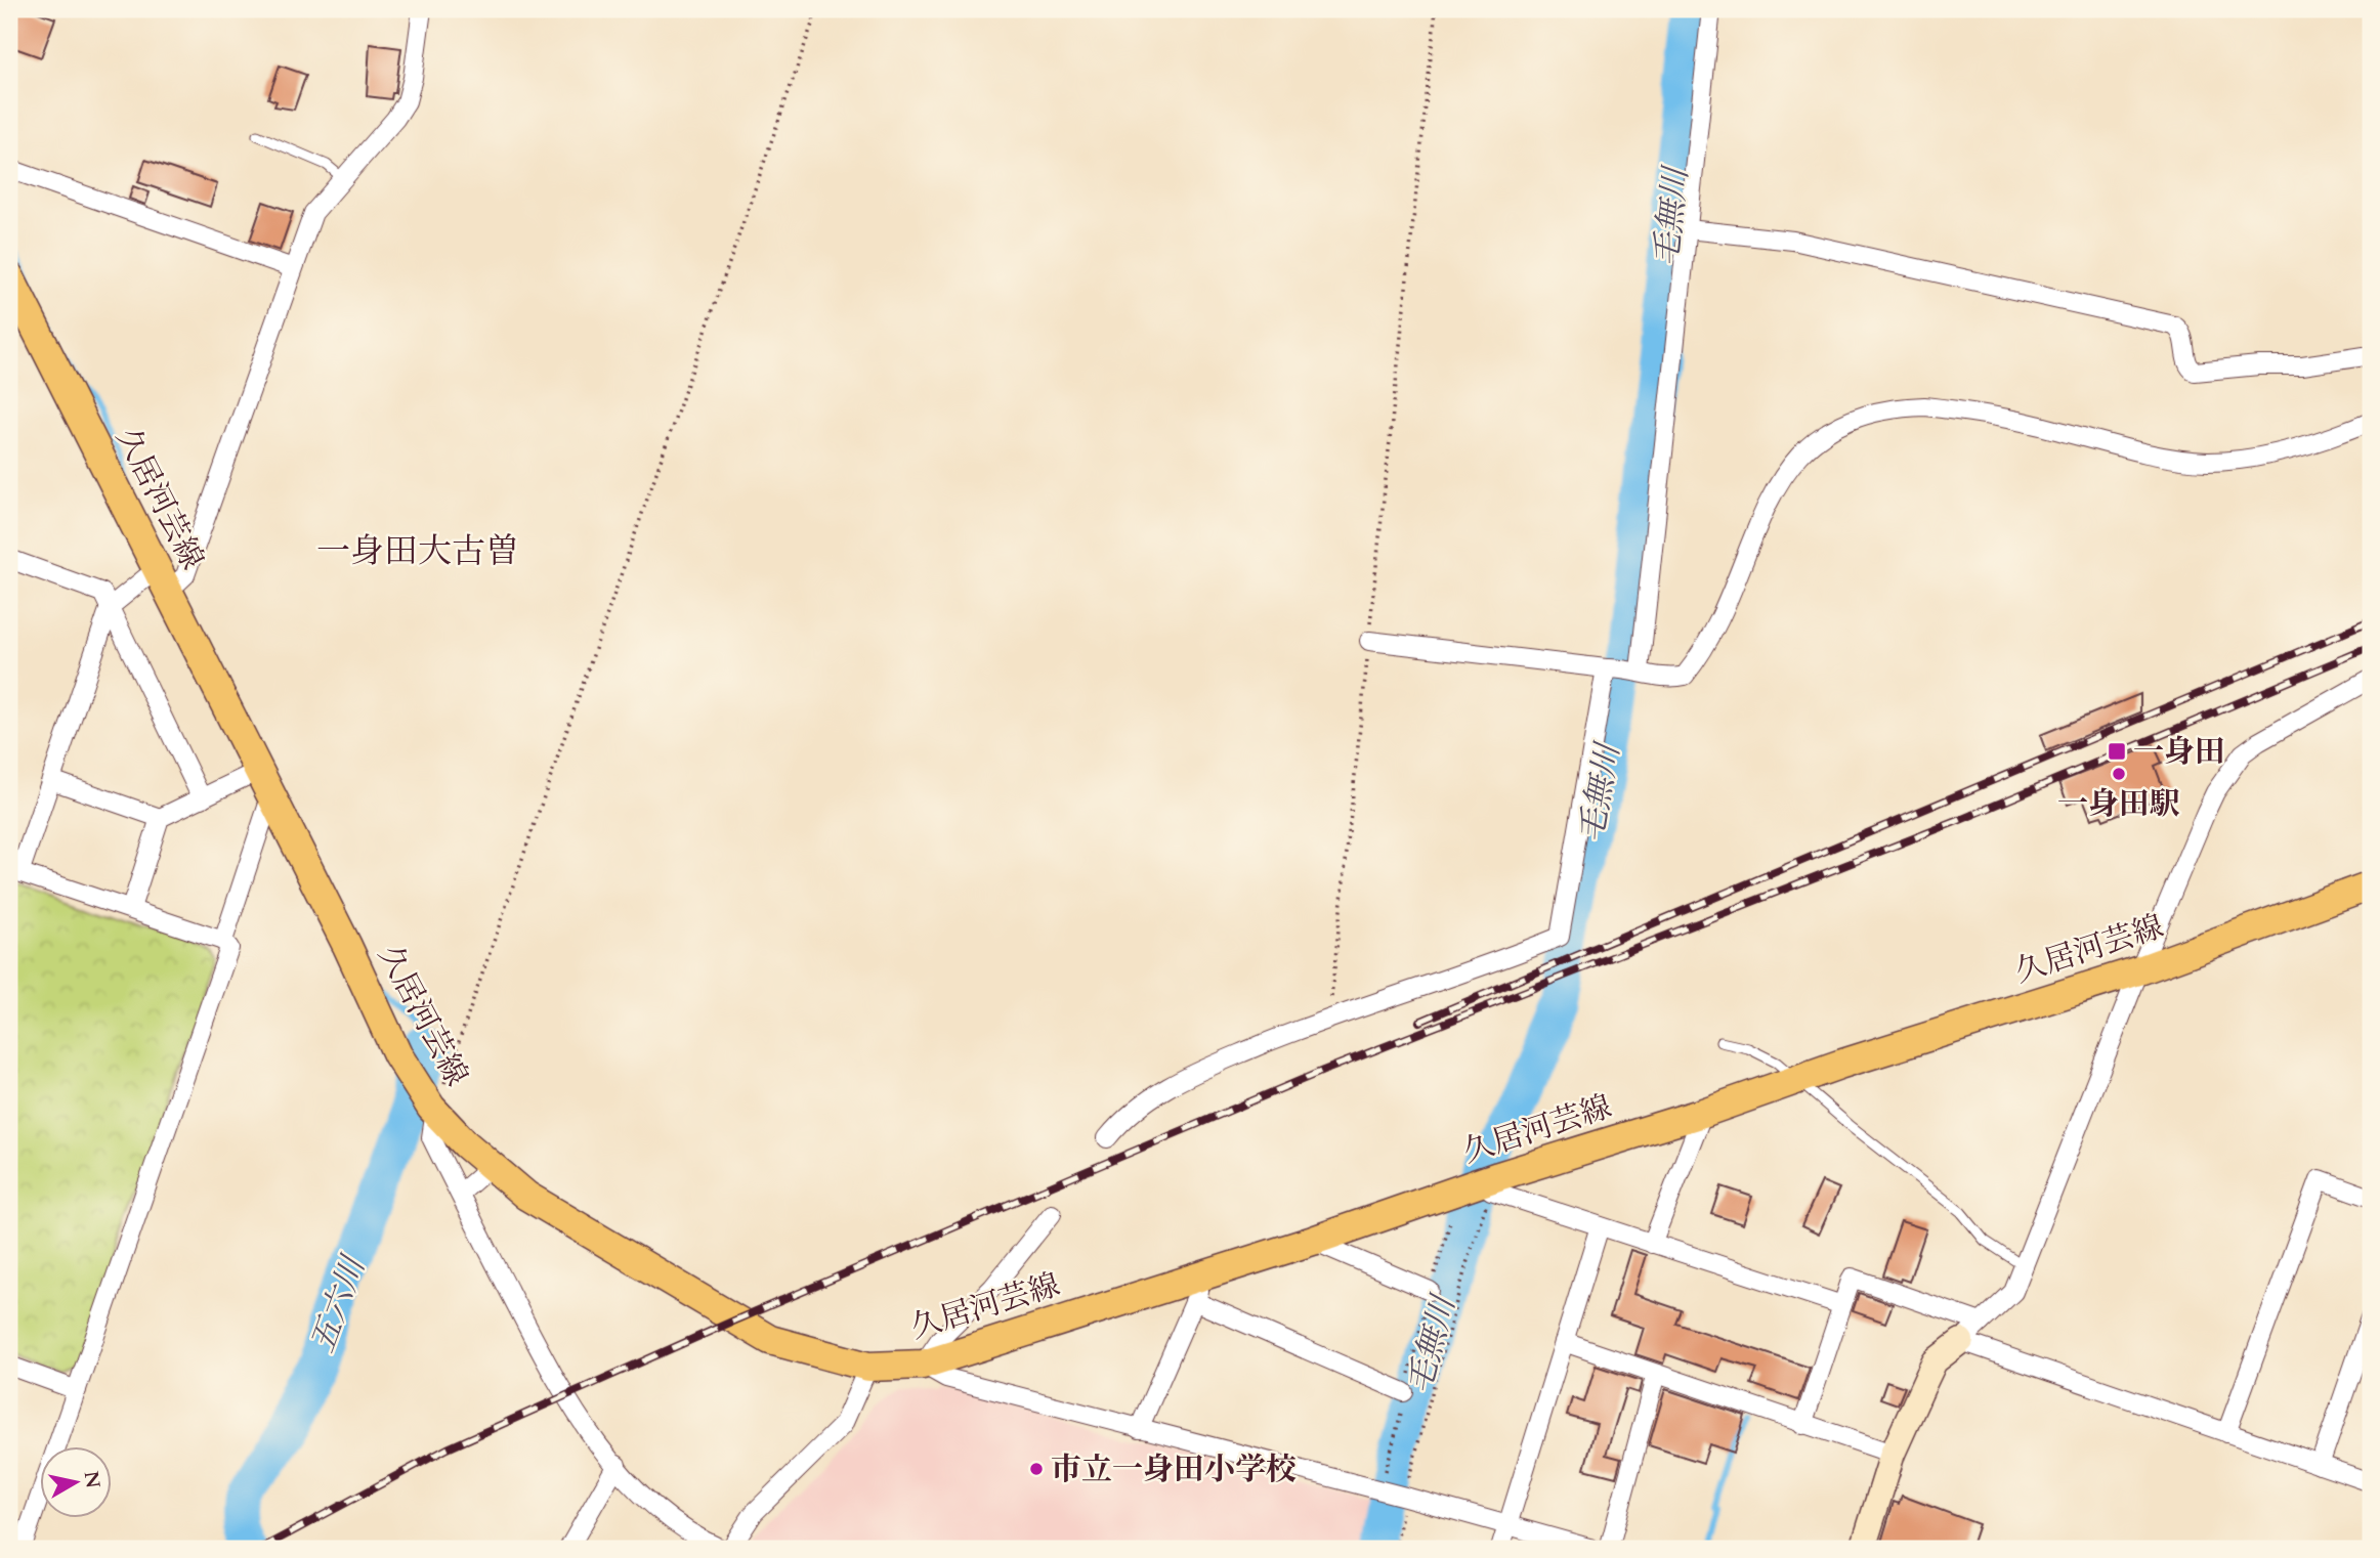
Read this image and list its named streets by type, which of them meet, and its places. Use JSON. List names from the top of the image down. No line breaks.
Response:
{"streets":{"main road":["久居河芸線"]},"districts":["一身田大古曽"],"water":["毛無川","五六川"],"places":{"transit":["一身田"],"other":["一身田駅","市立一身田小学校"]},"north":"right"}
